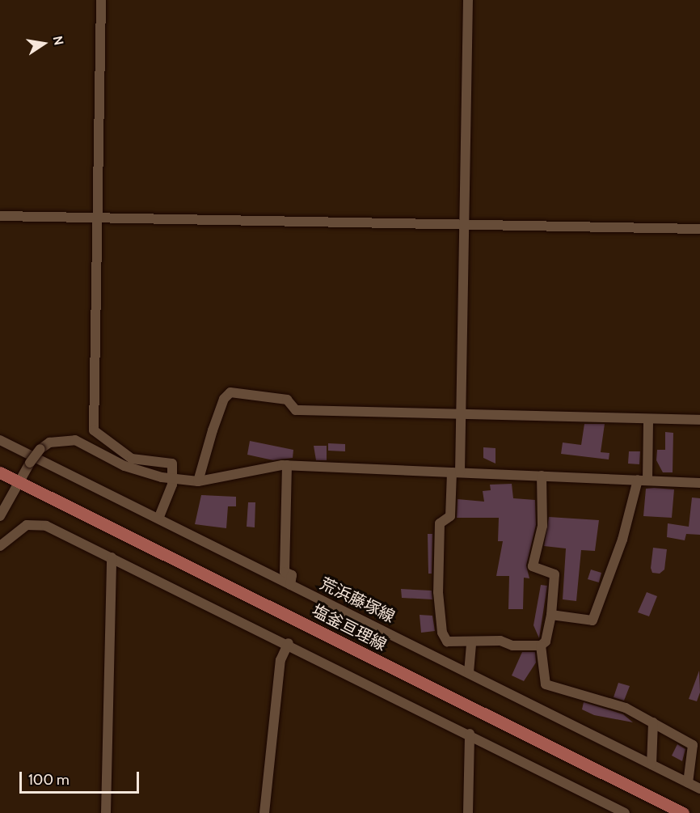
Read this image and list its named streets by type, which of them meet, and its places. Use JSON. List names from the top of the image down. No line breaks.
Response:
{"streets":{"main road":["塩釜亘理線"],"street":["荒浜藤塚線"]},"scale_bar":"100 m","north":"right"}
